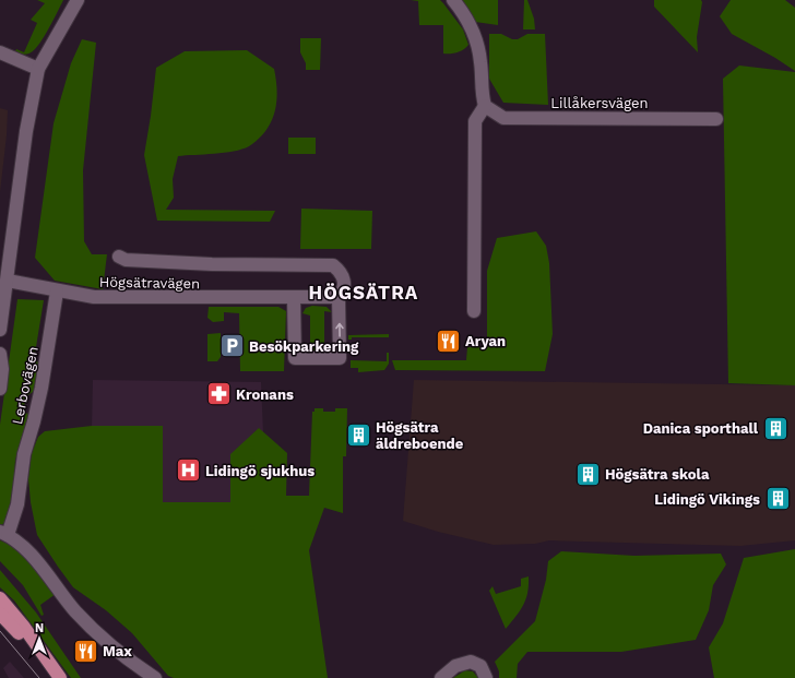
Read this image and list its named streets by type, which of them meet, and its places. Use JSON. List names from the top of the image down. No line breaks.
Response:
{"streets":{"street":["Lillåkersvägen","Högsätravägen","Lerbovägen"]},"crossings":[["Högsätravägen","Lerbovägen"]],"districts":["HÖGSÄTRA"],"places":{"restaurant":["Aryan","Max"],"parking":["Besökparkering"],"pharmacy":["Kronans"],"building":["Danica sporthall","Högsätra äldreboende","Högsätra skola","Lidingö Vikings"],"hospital":["Lidingö sjukhus"]},"north":"top"}
